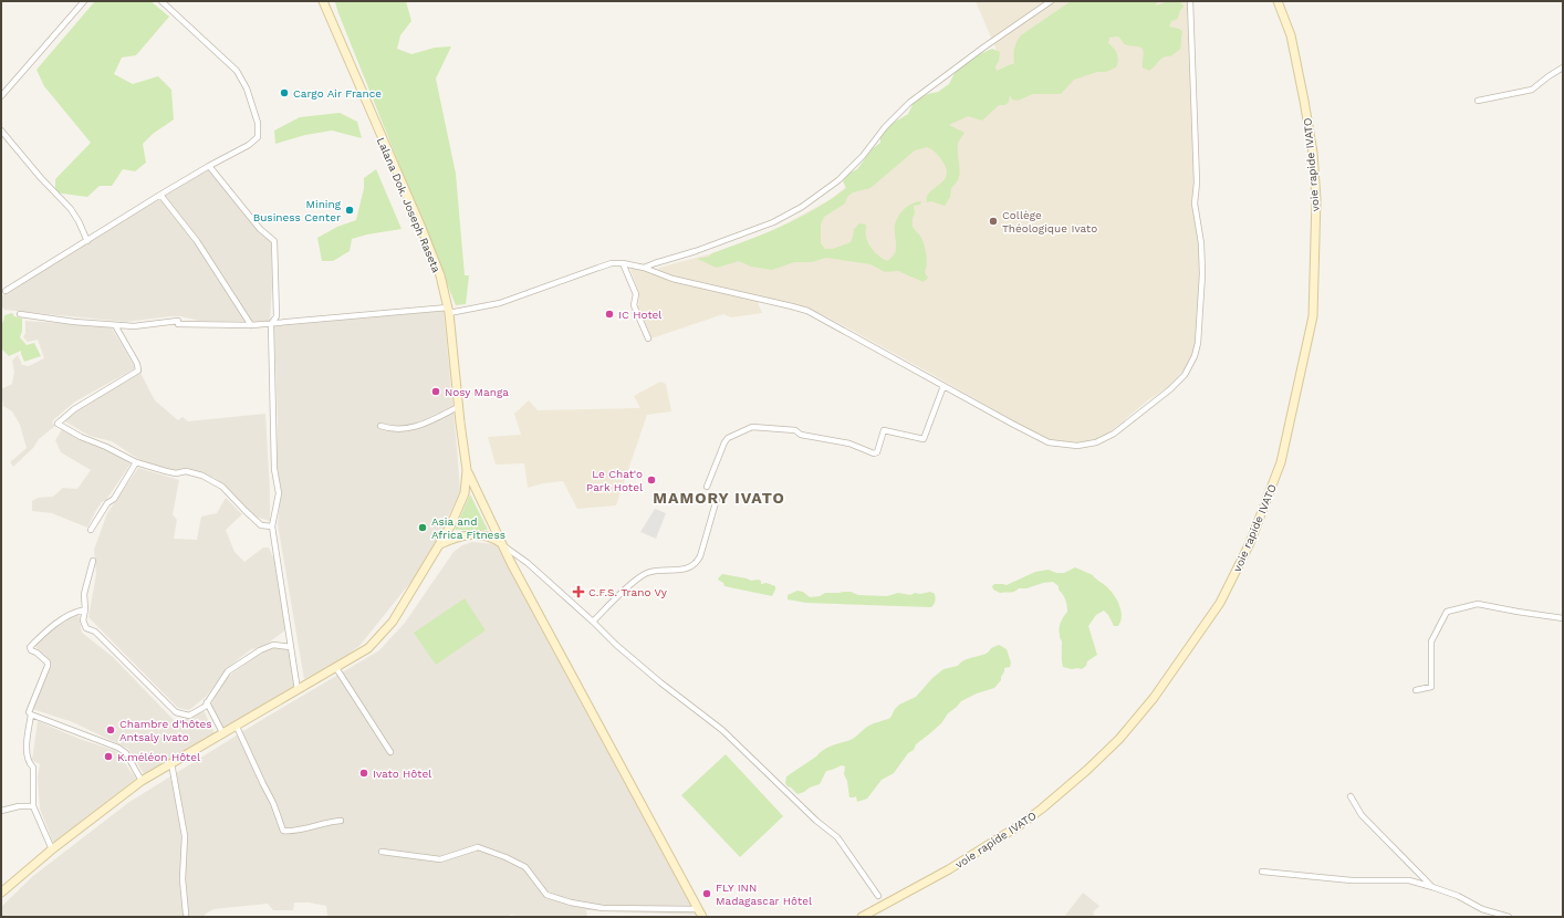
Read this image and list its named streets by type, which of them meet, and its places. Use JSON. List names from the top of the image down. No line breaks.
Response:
{"streets":{"main road":["voie rapide IVATO","Lalana Dok. Joseph Raseta"]},"districts":["MAMORY IVATO"],"places":{"other":["Cargo Air France","Mining Business Center","Collège Théologique Ivato","IC Hotel","Nosy Manga","Le Chat'o Park Hotel","Asia and Africa Fitness","Chambre d'hôtes Antsaly Ivato","K.méléon Hôtel","Ivato Hôtel","FLY INN Madagascar Hôtel"],"health":["C.F.S. Trano Vy"]}}
